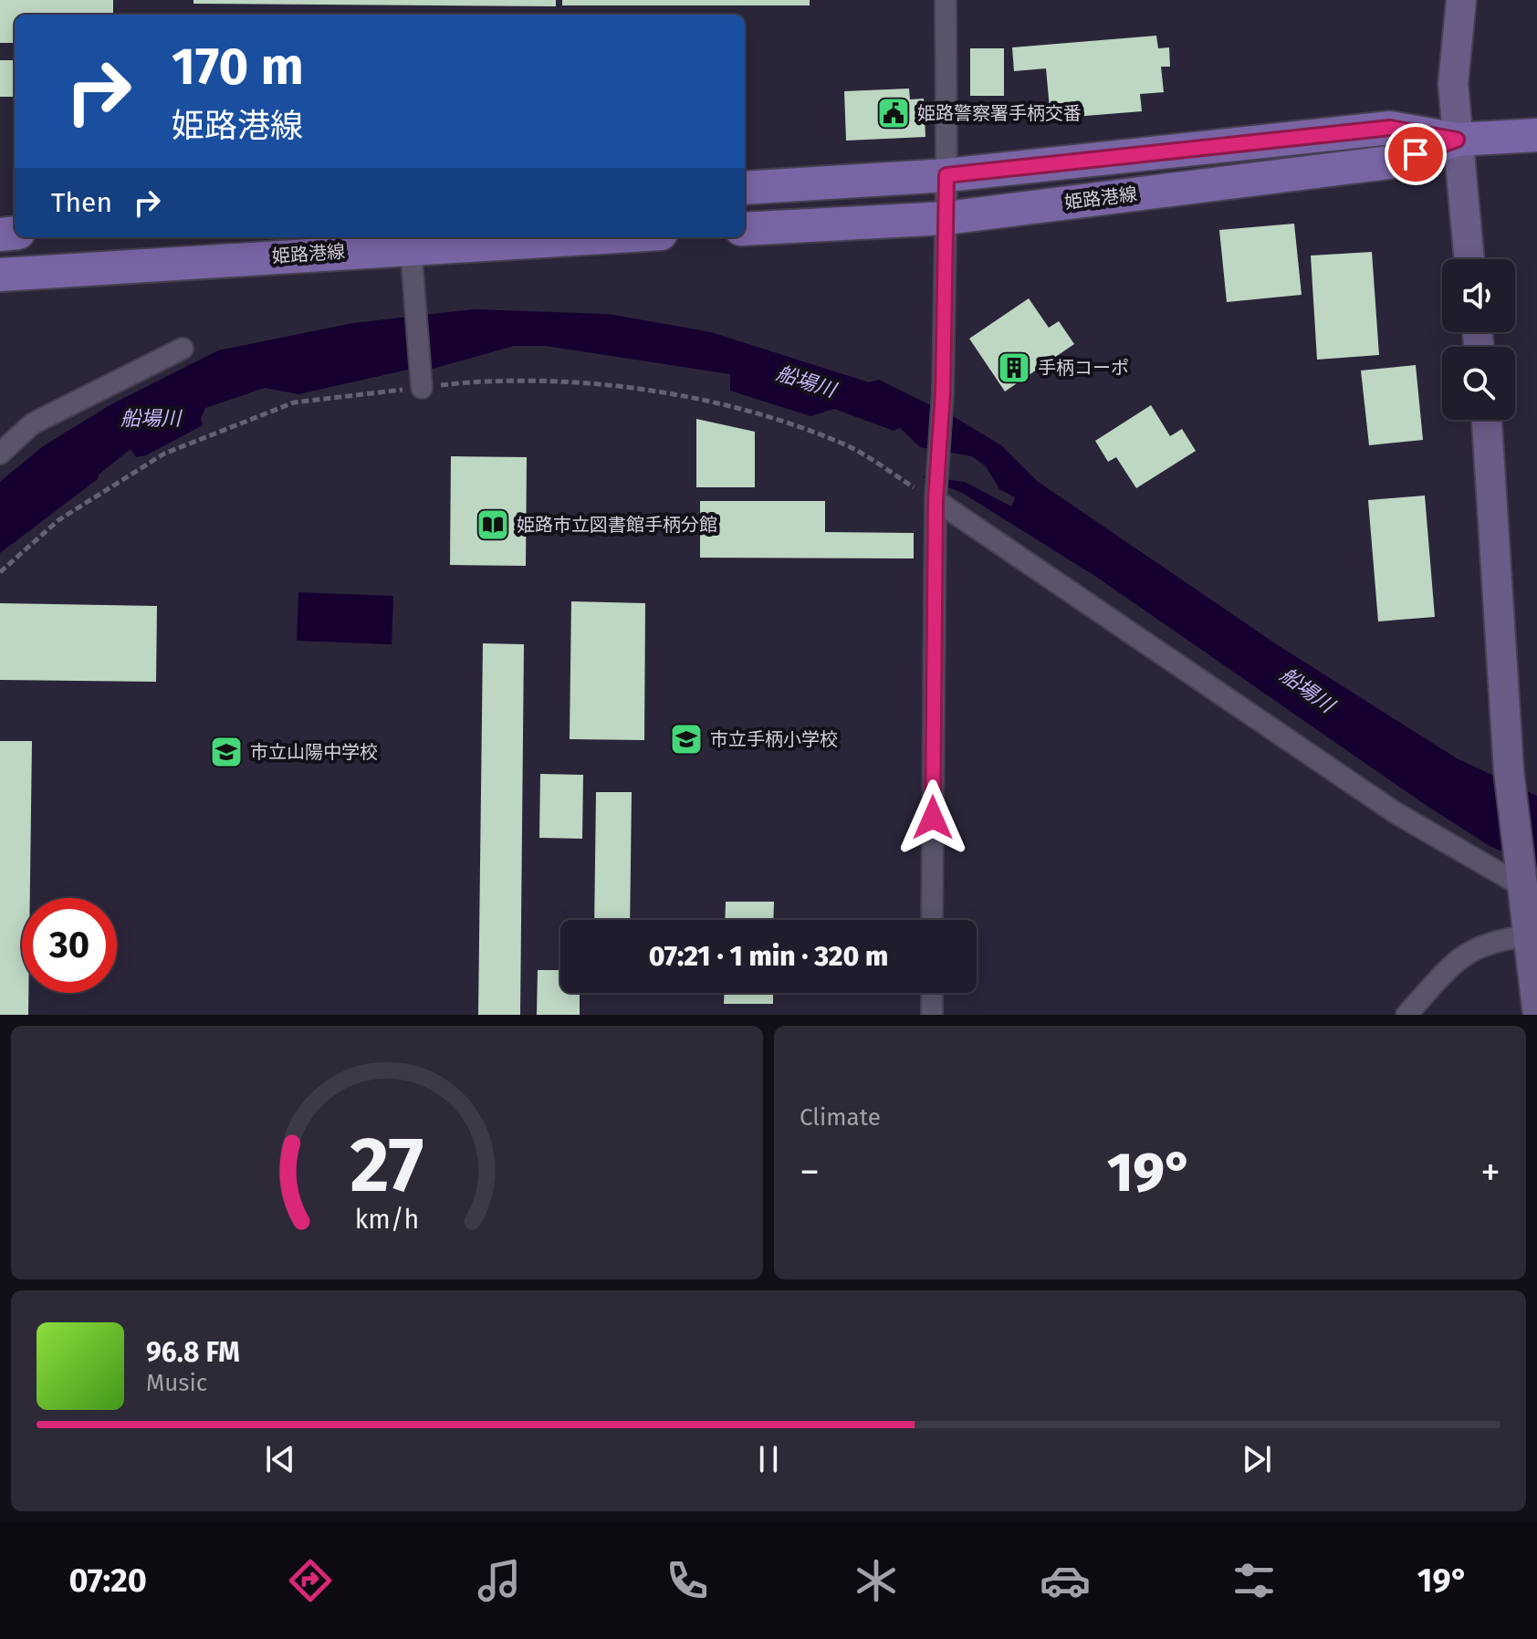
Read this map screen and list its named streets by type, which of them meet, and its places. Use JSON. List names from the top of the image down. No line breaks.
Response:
{"streets":{"main road":["姫路港線"]},"water":["船場川"],"places":{"public building":["姫路警察署手柄交番"],"building":["手柄コーポ"],"library":["姫路市立図書館手柄分館"],"school or university":["市立手柄小学校","市立山陽中学校"]},"page":{"turn":["170 m","姫路港線"],"then":"Then","limit":"30","trip":"07:21 · 1 min · 320 m","tile":"Climate","heat":["−","19°","+"],"song":["96.8 FM","Music"],"tabs":["07:20","19°"],"gauge":["27","km/h"]}}
